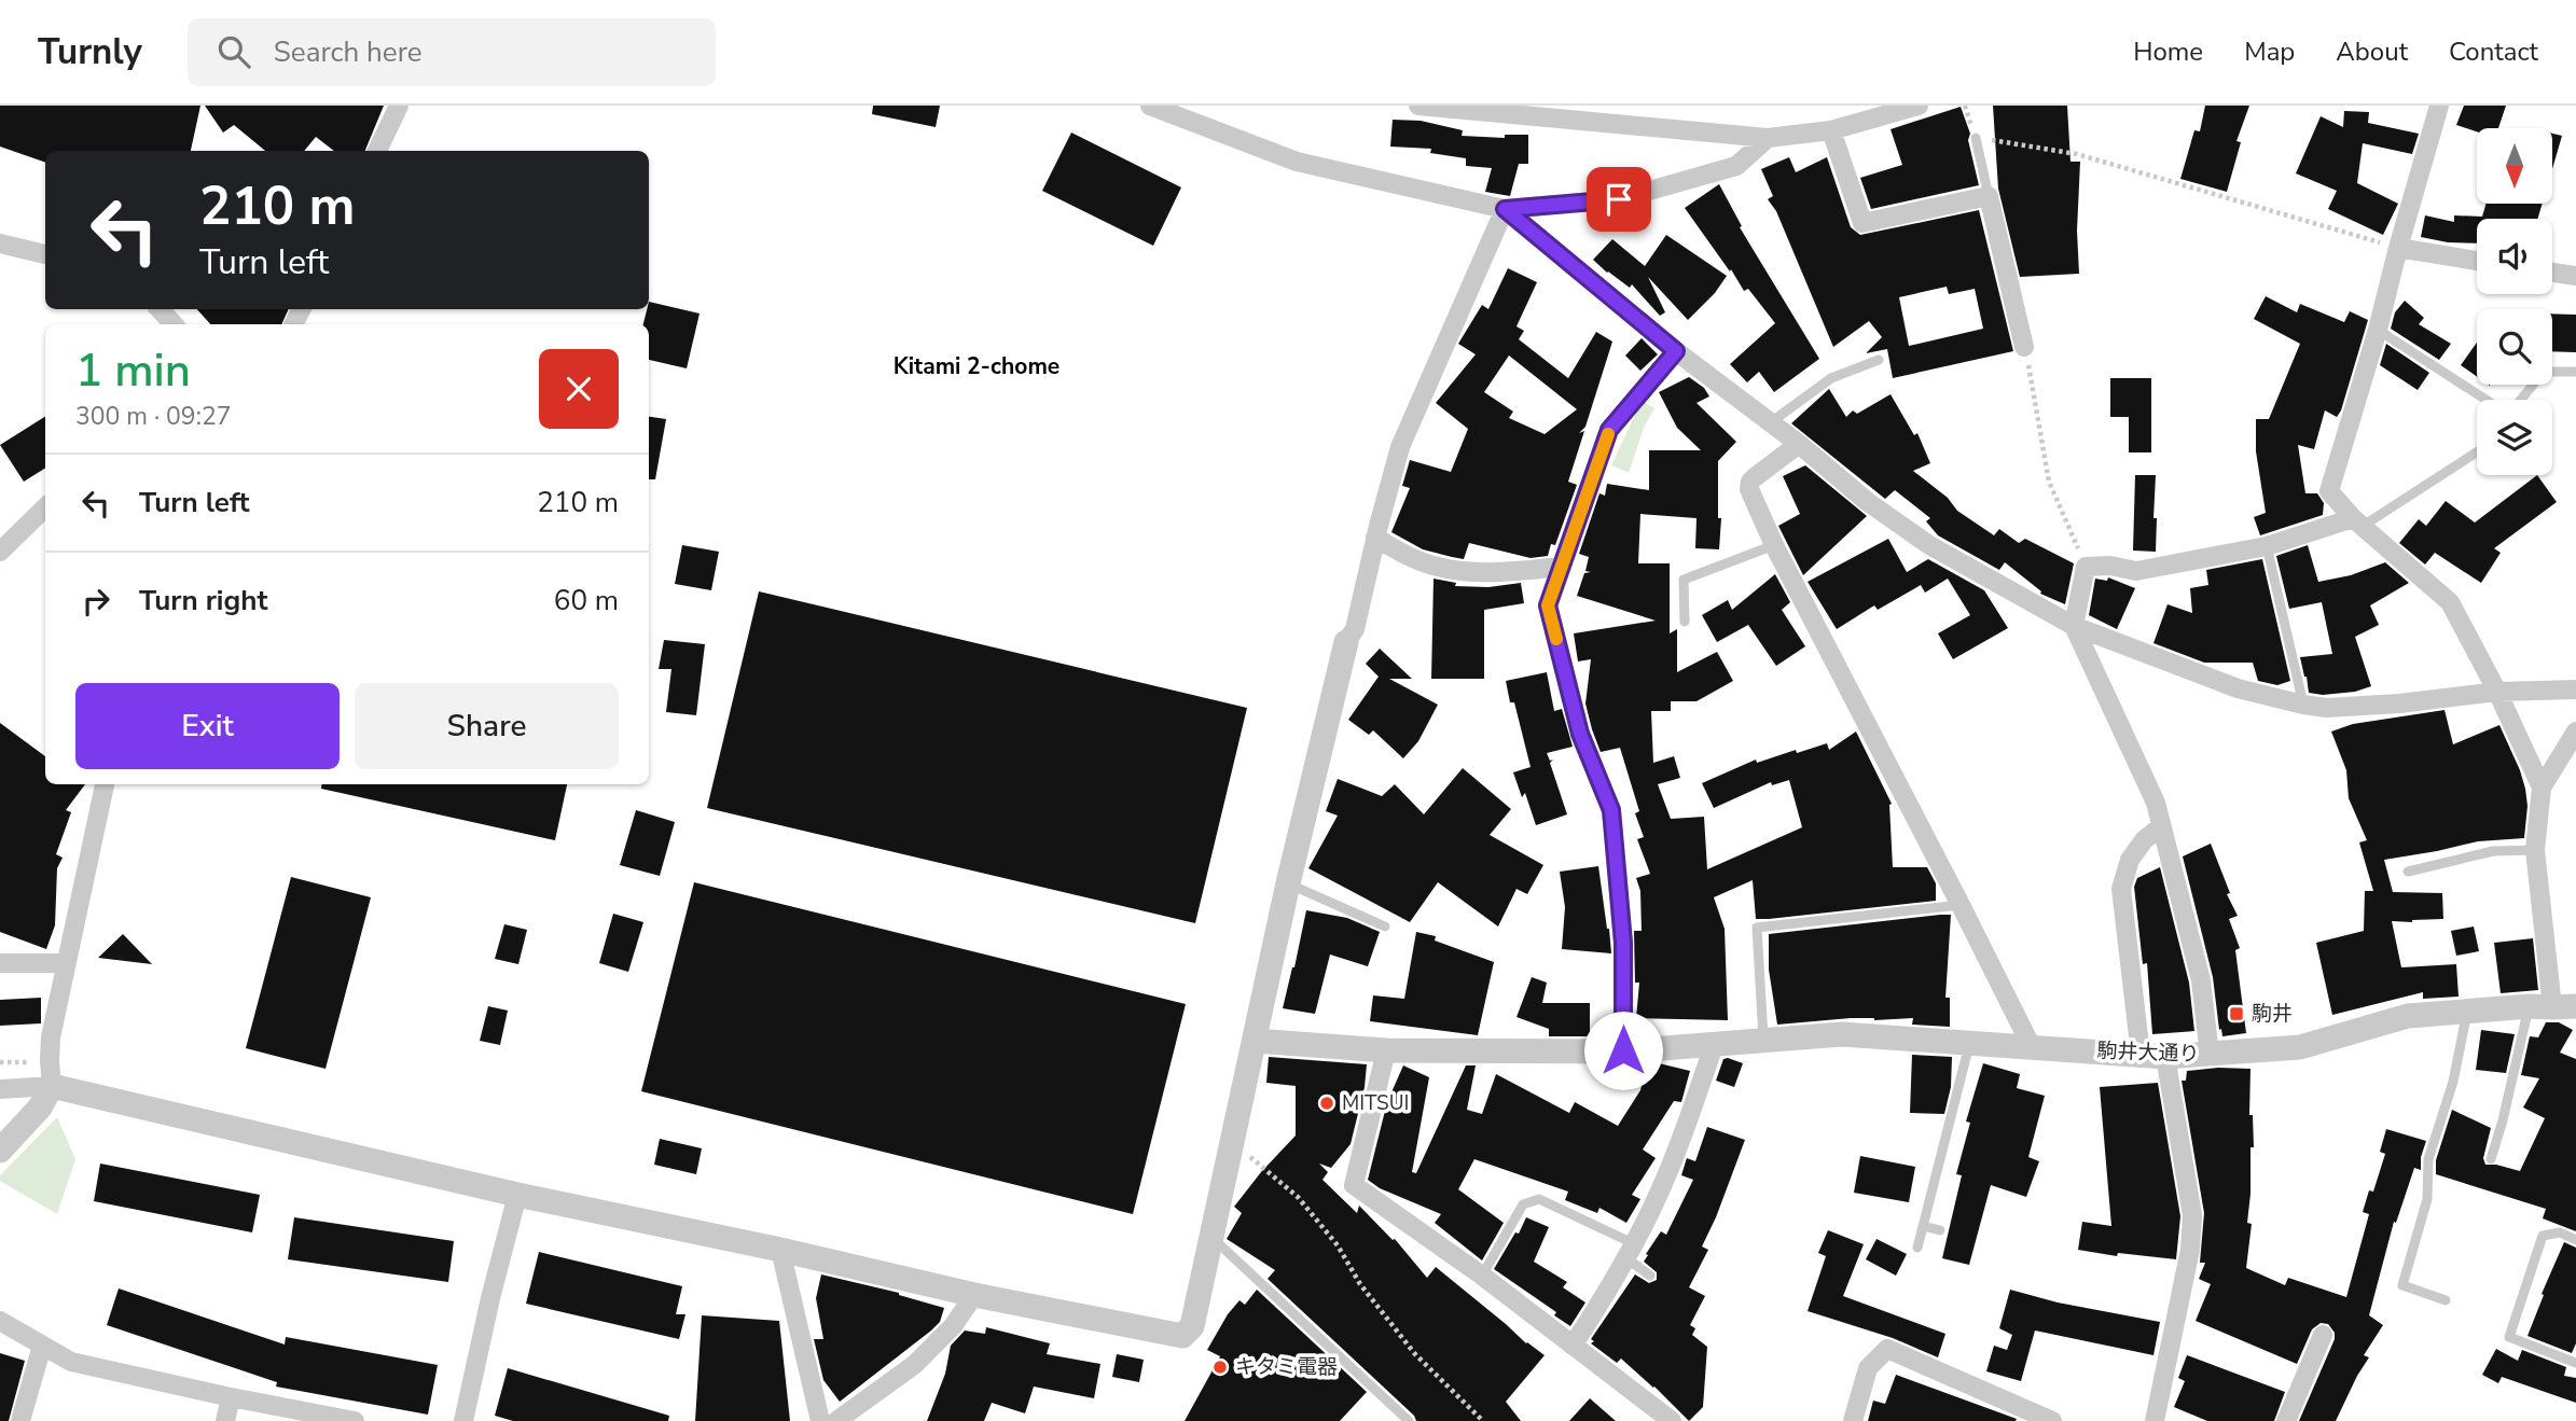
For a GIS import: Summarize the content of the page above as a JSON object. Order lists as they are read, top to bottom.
{
  "streets": {
    "street": ["駒井大通り"]
  },
  "districts": ["Kitami 2-chome"],
  "places": {
    "transit": ["駒井"],
    "other": ["MITSUI", "キタミ電器"]
  },
  "north": "bottom",
  "page": {
    "header": "Turnly",
    "search": "Search here",
    "nav": [
      "Home",
      "Map",
      "About",
      "Contact"
    ],
    "turn": ["210 m", "Turn left"],
    "heading": ["1 min", "300 m · 09:27"],
    "list": [
      {
        "name": "Turn left",
        "value": "210 m"
      },
      {
        "name": "Turn right",
        "value": "60 m"
      }
    ],
    "buttons": ["Exit", "Share"]
  }
}
